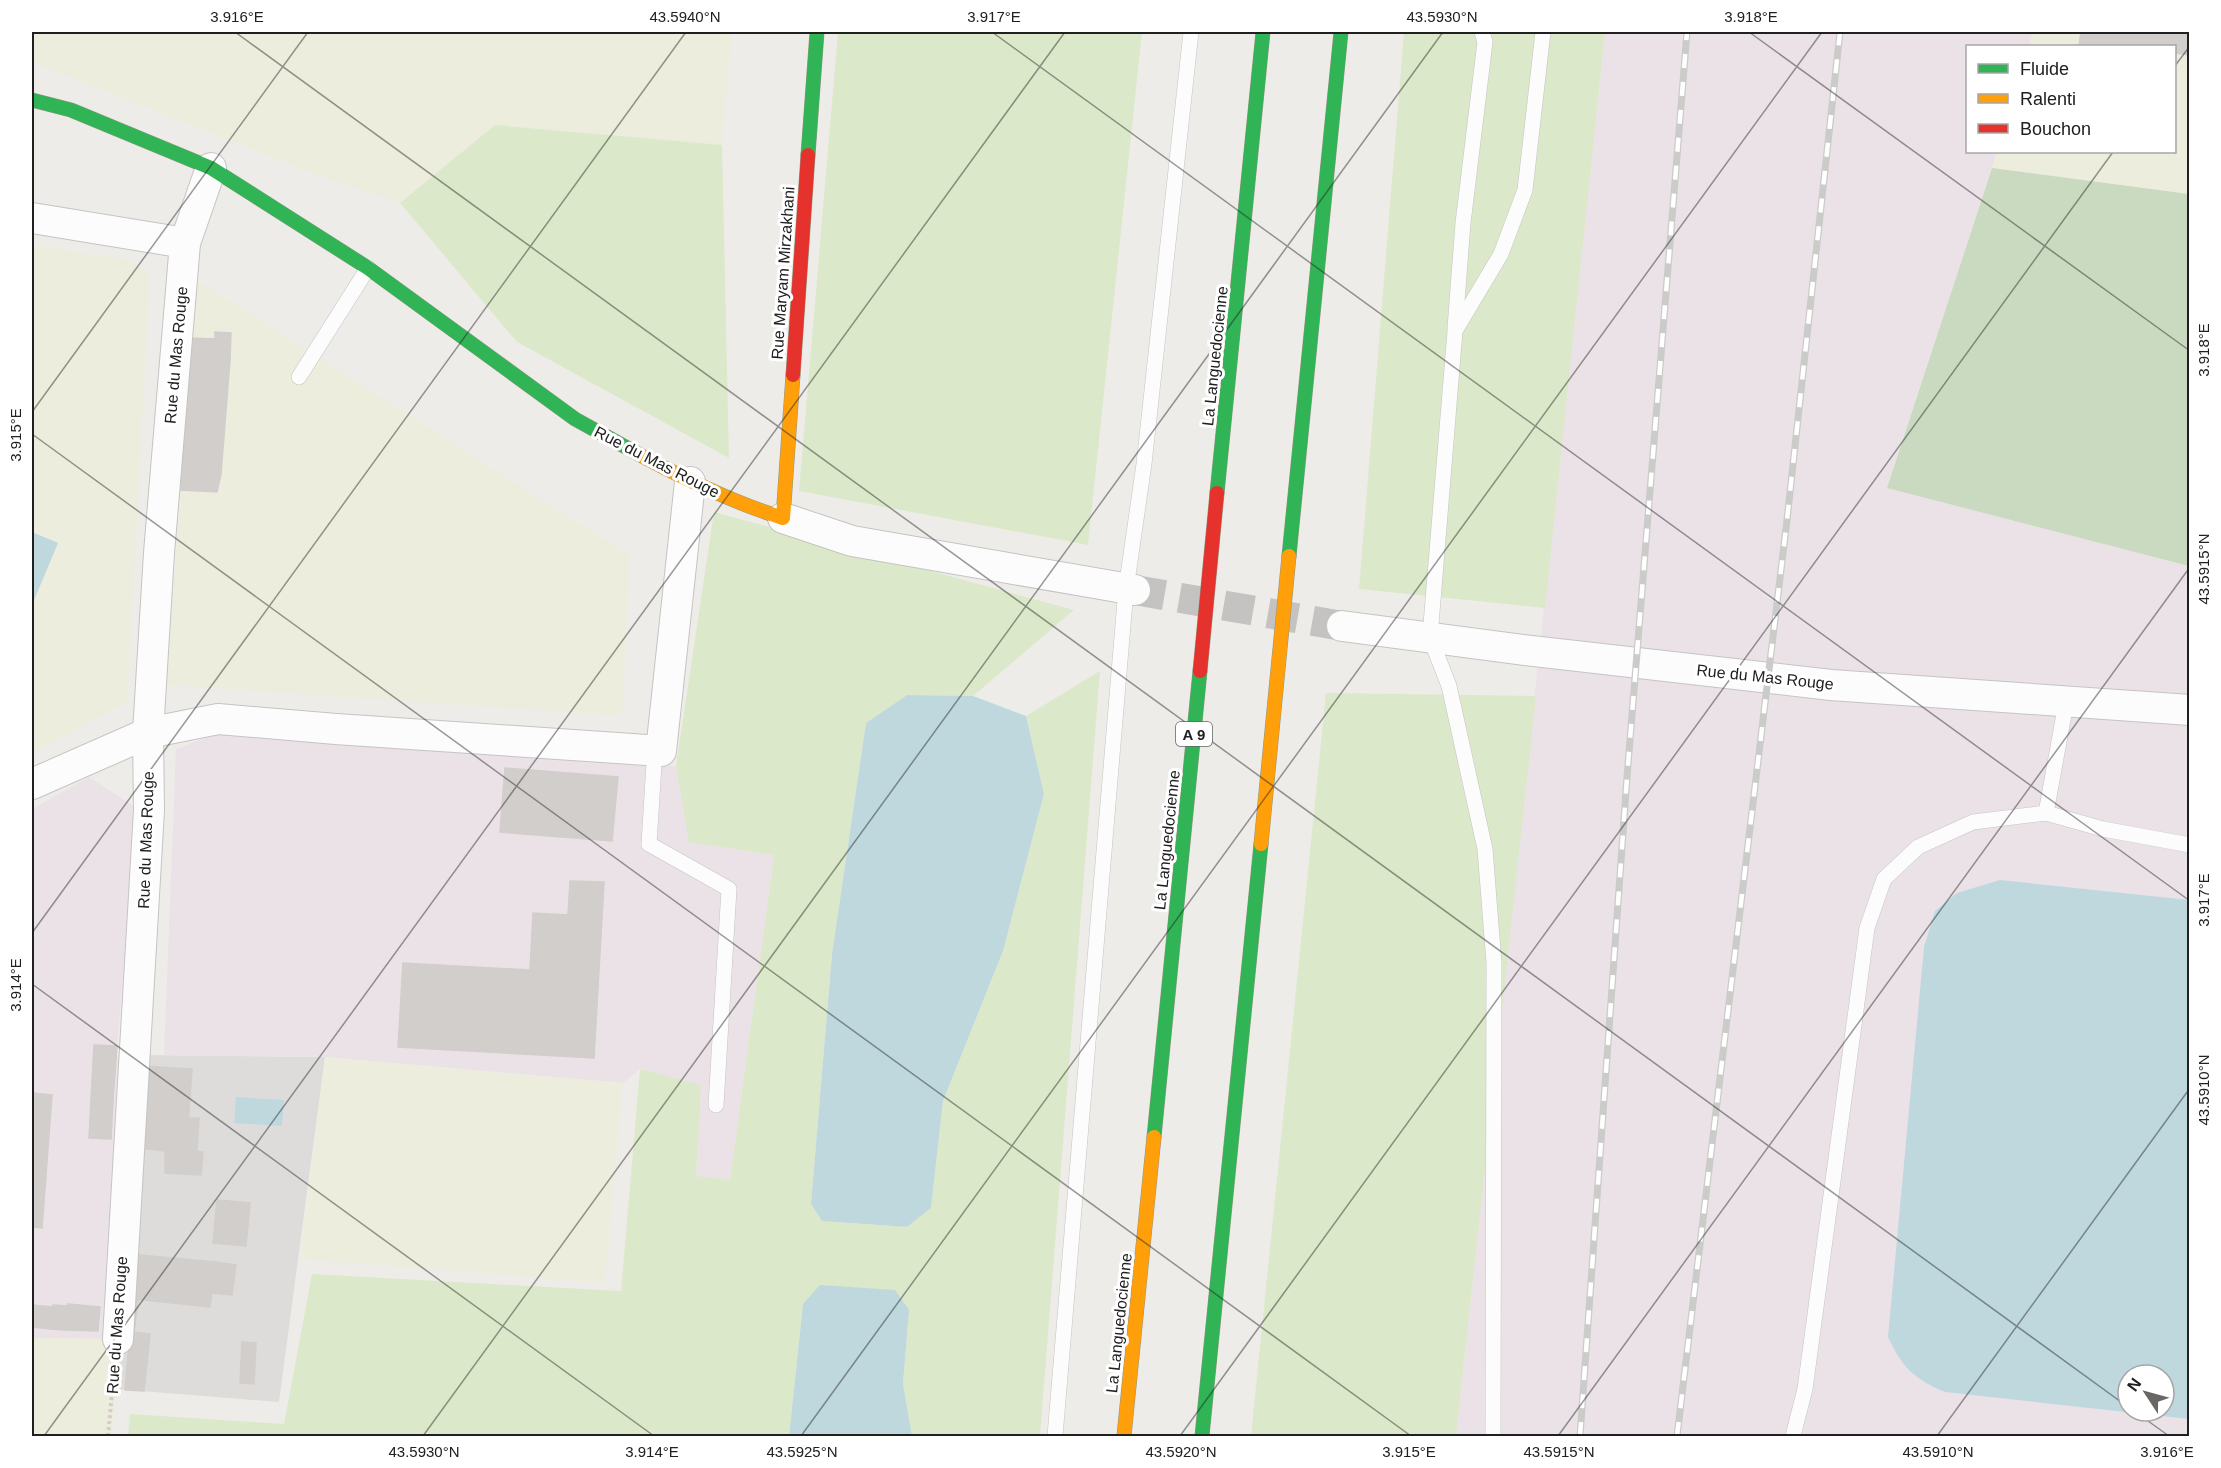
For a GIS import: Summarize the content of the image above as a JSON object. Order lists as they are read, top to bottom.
{
  "streets": {
    "main road": [
      "Rue Maryam Mirzakhani",
      "Rue du Mas Rouge",
      "La Languedocienne",
      "A 9"
    ]
  },
  "crossings": [
    ["Rue Maryam Mirzakhani", "Rue du Mas Rouge"]
  ],
  "legend": ["Fluide", "Ralenti", "Bouchon"],
  "north": "top left",
  "coordinates": [
    "3.916°E",
    "43.5940°N",
    "3.917°E",
    "43.5930°N",
    "3.918°E",
    "3.915°E",
    "43.5915°N",
    "3.914°E",
    "43.5910°N",
    "43.5925°N",
    "43.5920°N"
  ]
}
